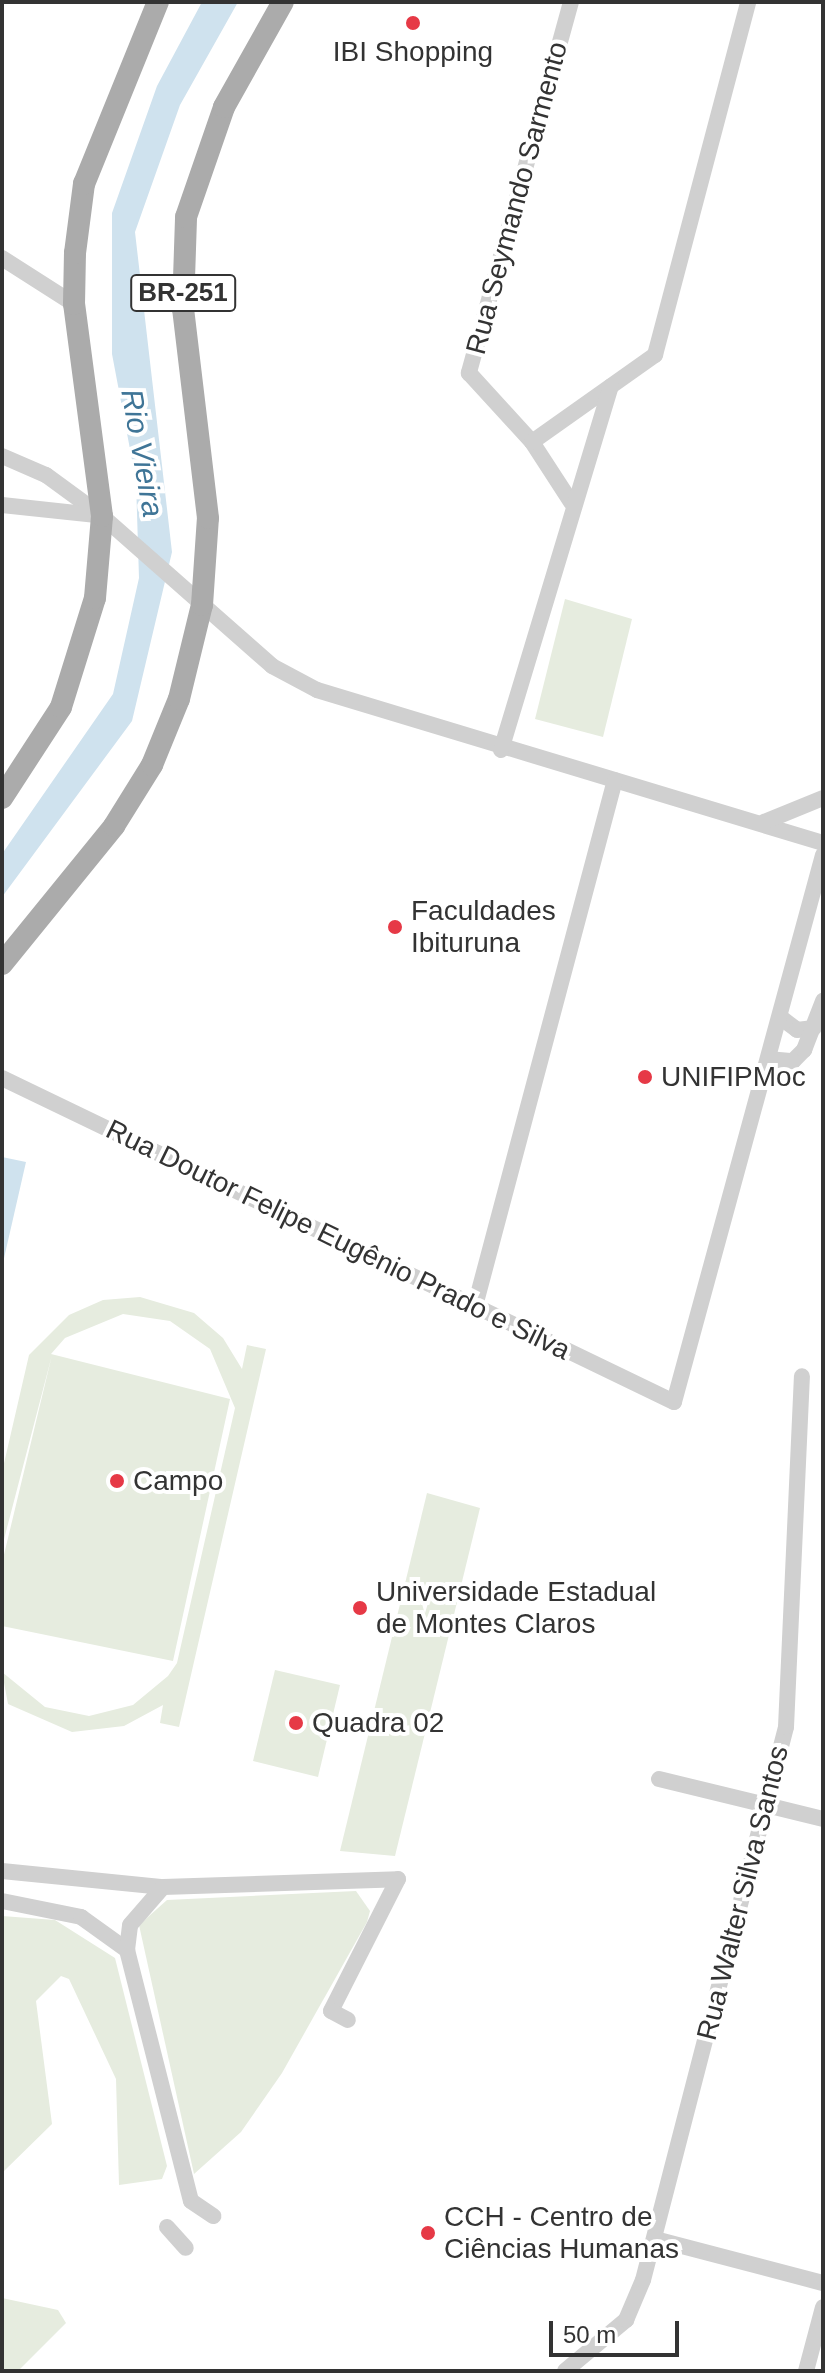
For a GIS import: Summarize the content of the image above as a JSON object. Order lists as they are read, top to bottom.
{
  "streets": {
    "main road": ["BR-251"],
    "street": ["Rua Seymando Sarmento", "Rua Doutor Felipe Eugênio Prado e Silva", "Rua Walter Silva Santos"]
  },
  "water": ["Rio Vieira"],
  "places": [
    "IBI Shopping",
    "Faculdades Ibituruna",
    "UNIFIPMoc",
    "Campo",
    "Universidade Estadual de Montes Claros",
    "Quadra 02",
    "CCH - Centro de Ciências Humanas"
  ],
  "scale_bar": "50 m"
}
